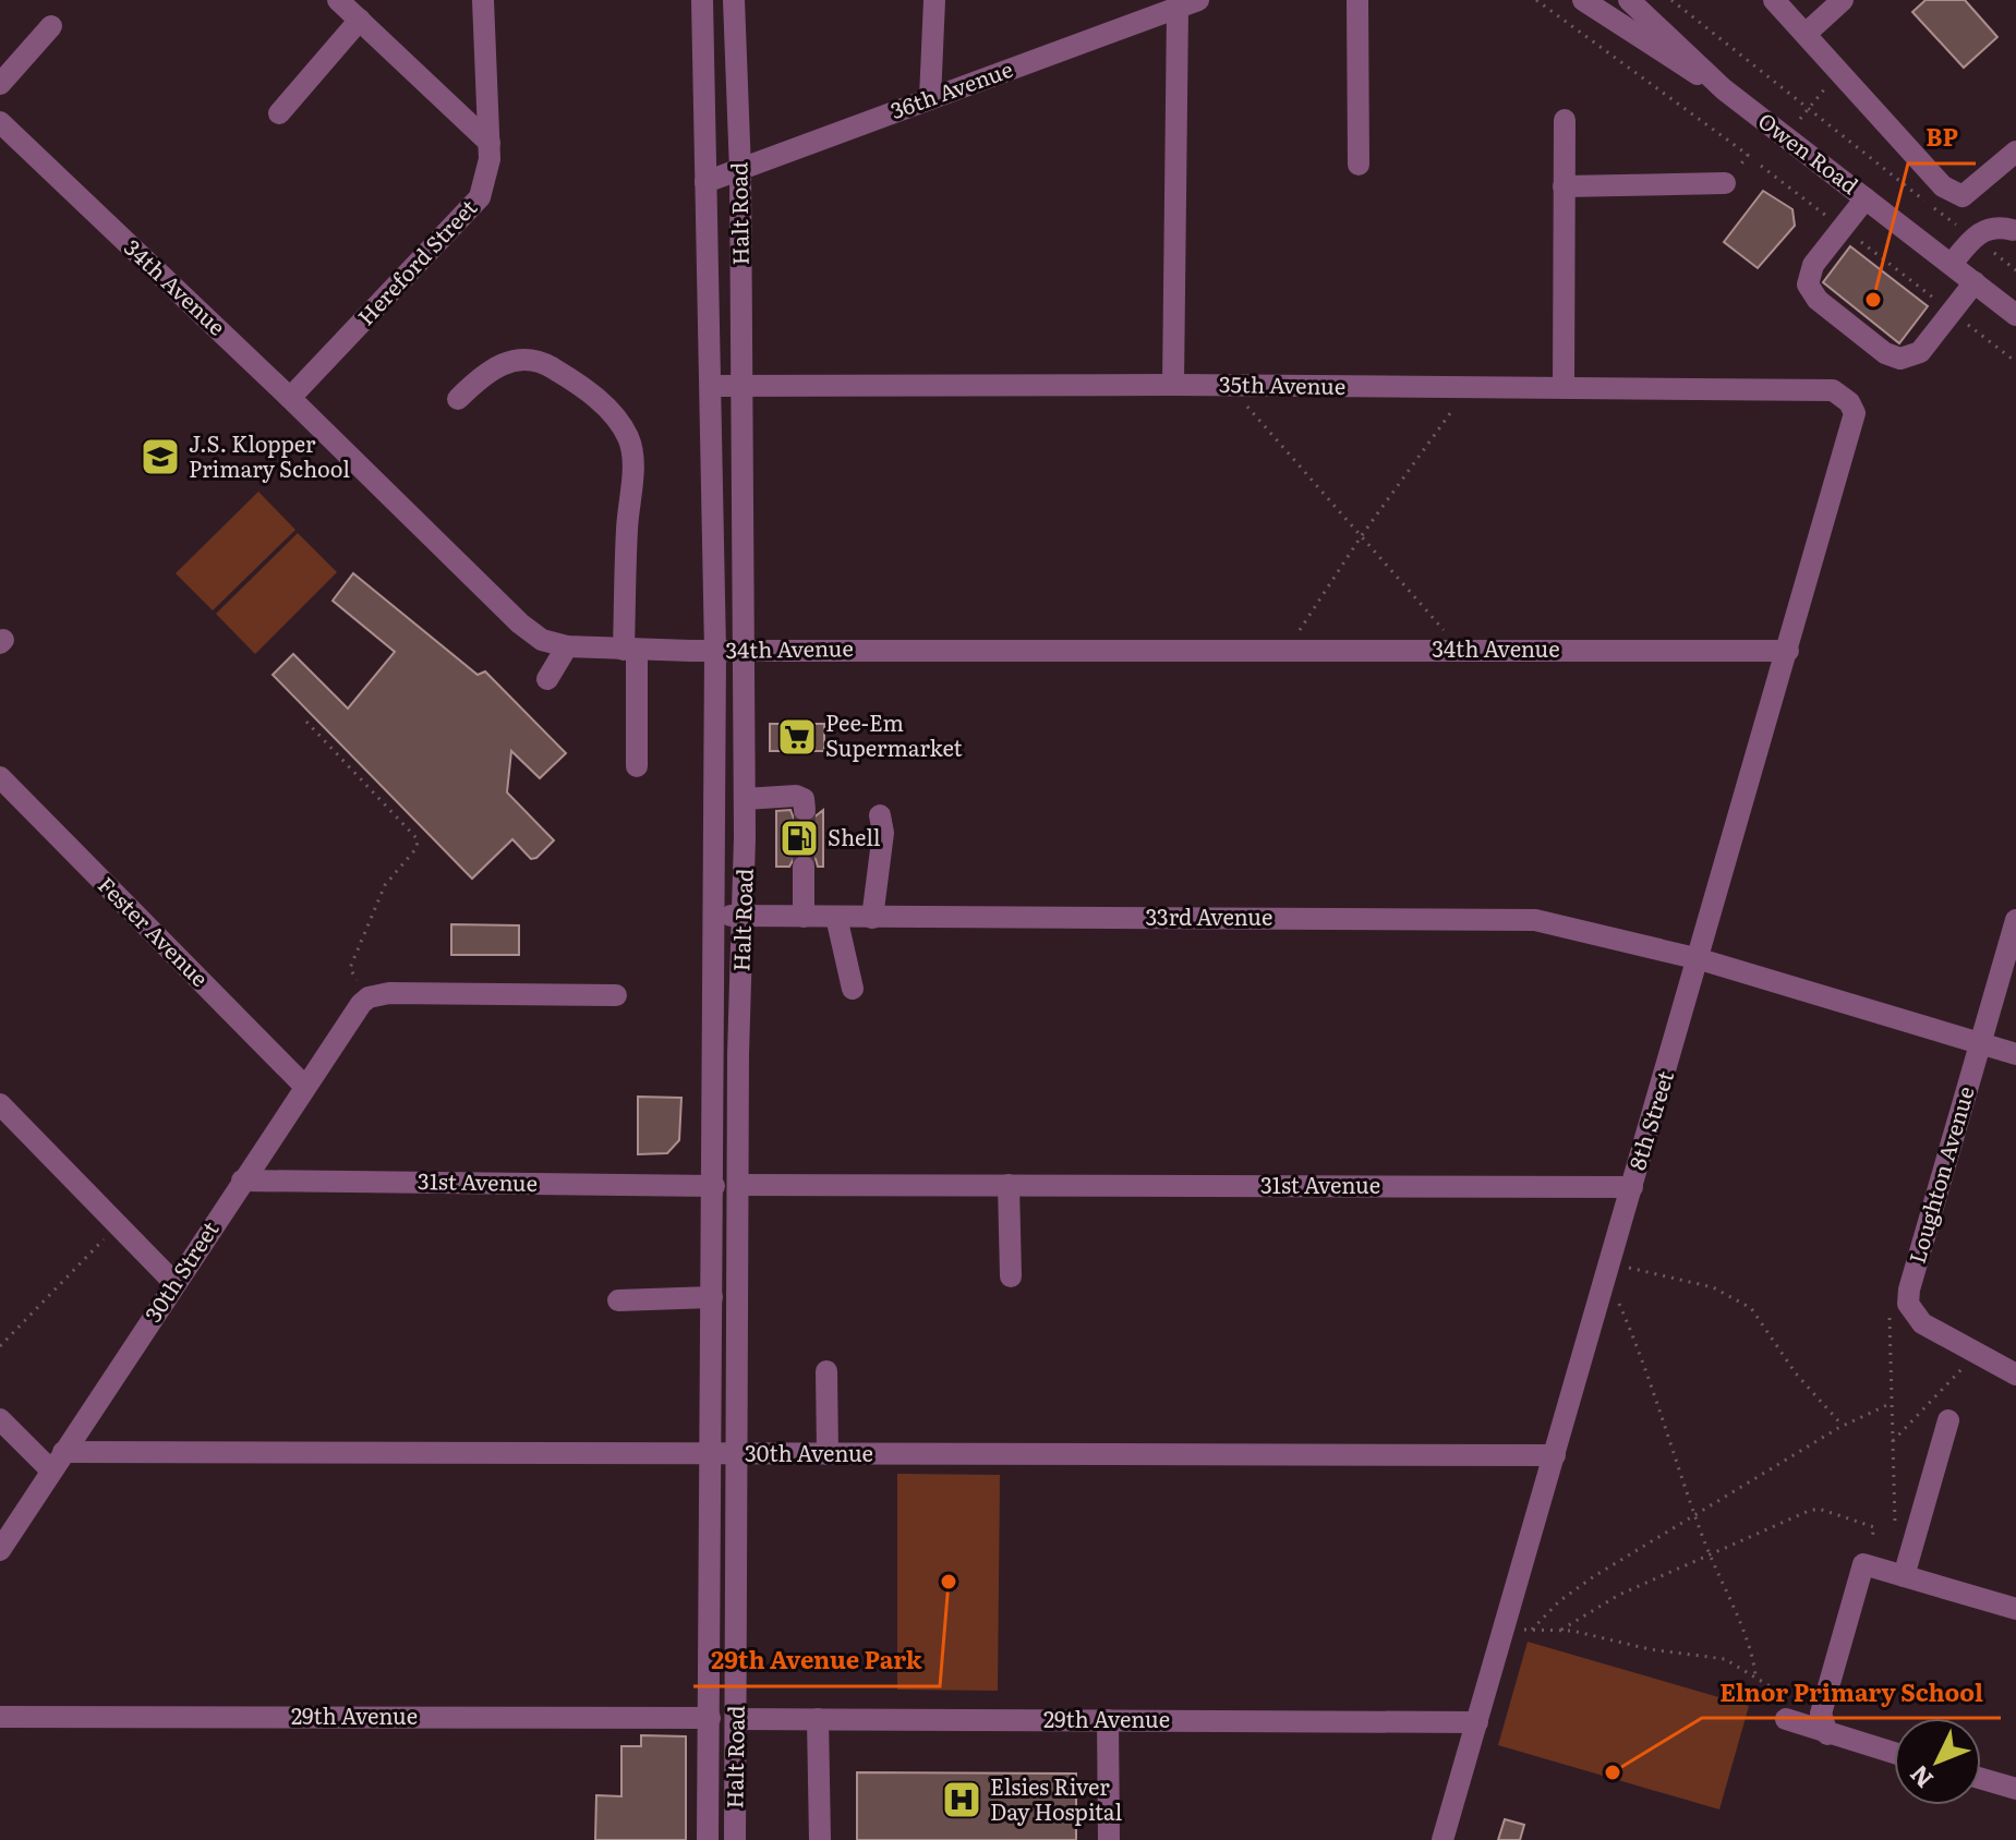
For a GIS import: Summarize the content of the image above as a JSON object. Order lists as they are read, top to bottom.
{
  "streets": {
    "street": [
      "36th Avenue",
      "Owen Road",
      "Halt Road",
      "Hereford Street",
      "34th Avenue",
      "35th Avenue",
      "33rd Avenue",
      "Fester Avenue",
      "8th Street",
      "Loughton Avenue",
      "31st Avenue",
      "30th Street",
      "30th Avenue",
      "29th Avenue"
    ]
  },
  "crossings": [
    ["36th Avenue", "Halt Road"],
    ["Halt Road", "34th Avenue"],
    ["Halt Road", "35th Avenue"],
    ["Halt Road", "33rd Avenue"],
    ["Halt Road", "31st Avenue"],
    ["Halt Road", "30th Avenue"],
    ["Halt Road", "29th Avenue"],
    ["Hereford Street", "34th Avenue"],
    ["34th Avenue", "8th Street"],
    ["35th Avenue", "8th Street"],
    ["33rd Avenue", "8th Street"],
    ["33rd Avenue", "Loughton Avenue"],
    ["Fester Avenue", "30th Street"],
    ["8th Street", "31st Avenue"],
    ["8th Street", "30th Avenue"],
    ["8th Street", "29th Avenue"],
    ["31st Avenue", "30th Street"],
    ["30th Street", "30th Avenue"]
  ],
  "places": {
    "other": ["BP", "29th Avenue Park", "Elnor Primary School"],
    "school or university": ["J.S. Klopper Primary School"],
    "supermarket": ["Pee-Em Supermarket"],
    "fuel station": ["Shell"],
    "hospital": ["Elsies River Day Hospital"]
  },
  "north": "bottom left"
}
